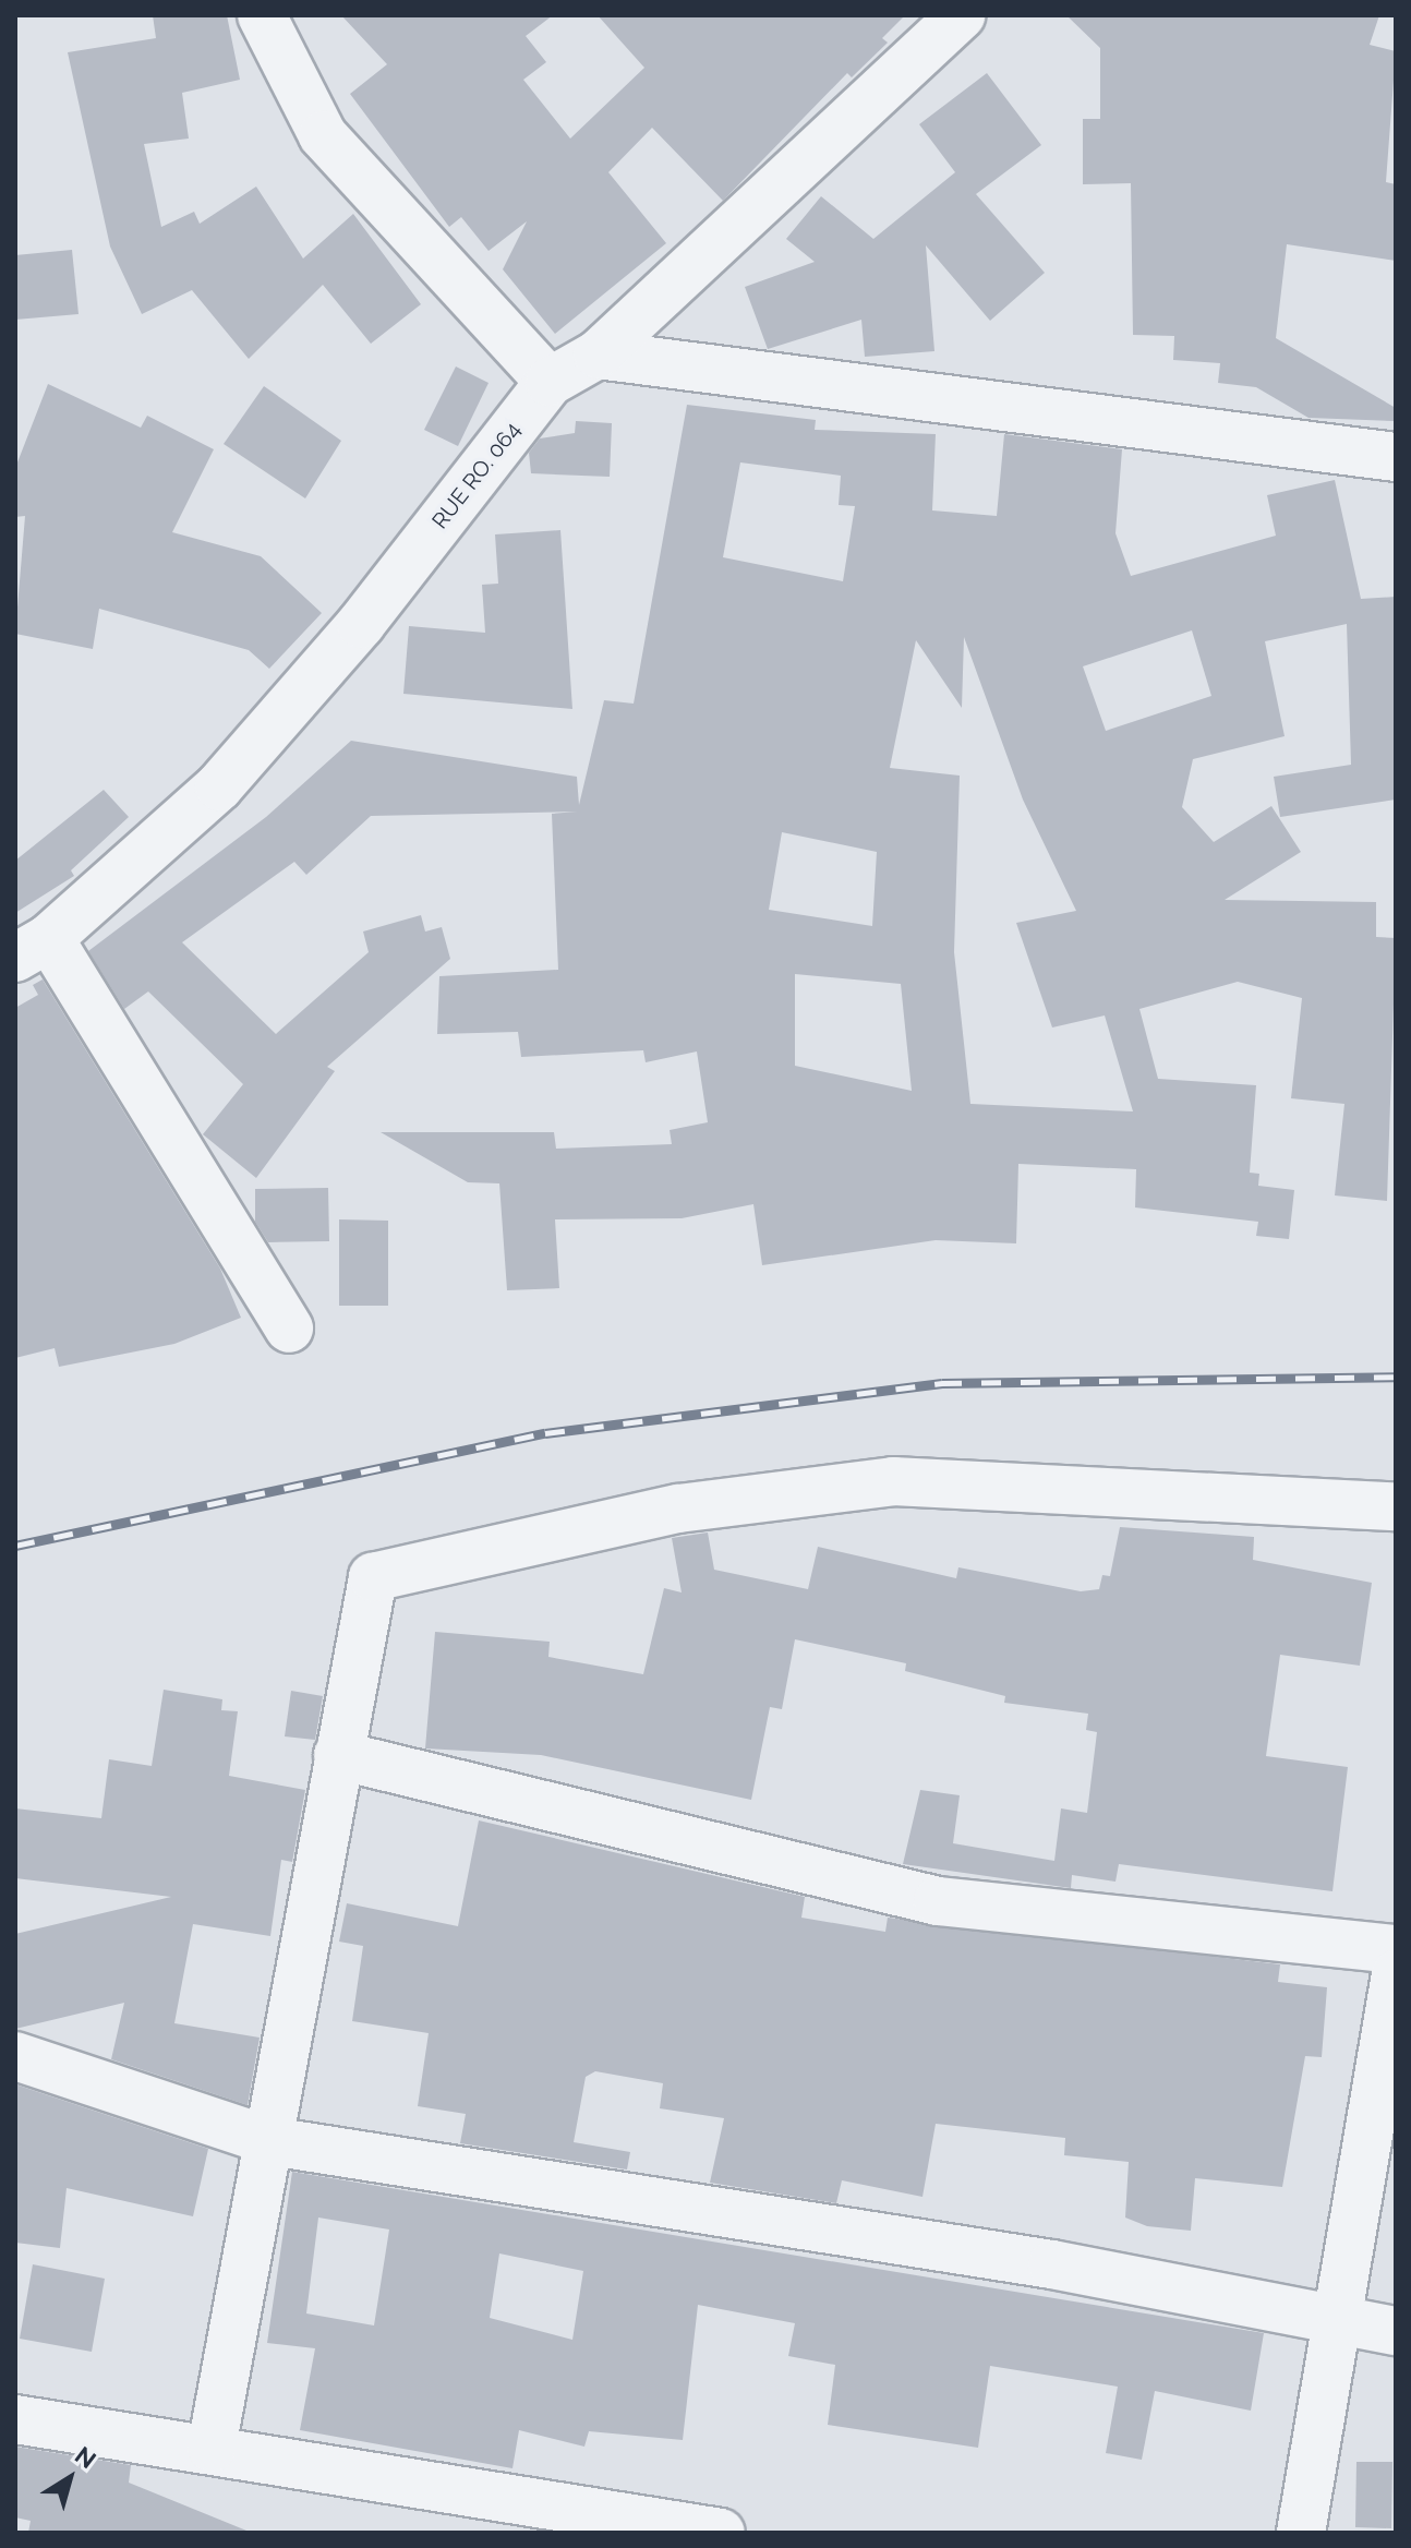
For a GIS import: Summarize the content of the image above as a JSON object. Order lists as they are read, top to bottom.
{
  "streets": {
    "street": ["RUE RO. 064"]
  },
  "north": "top right"
}
